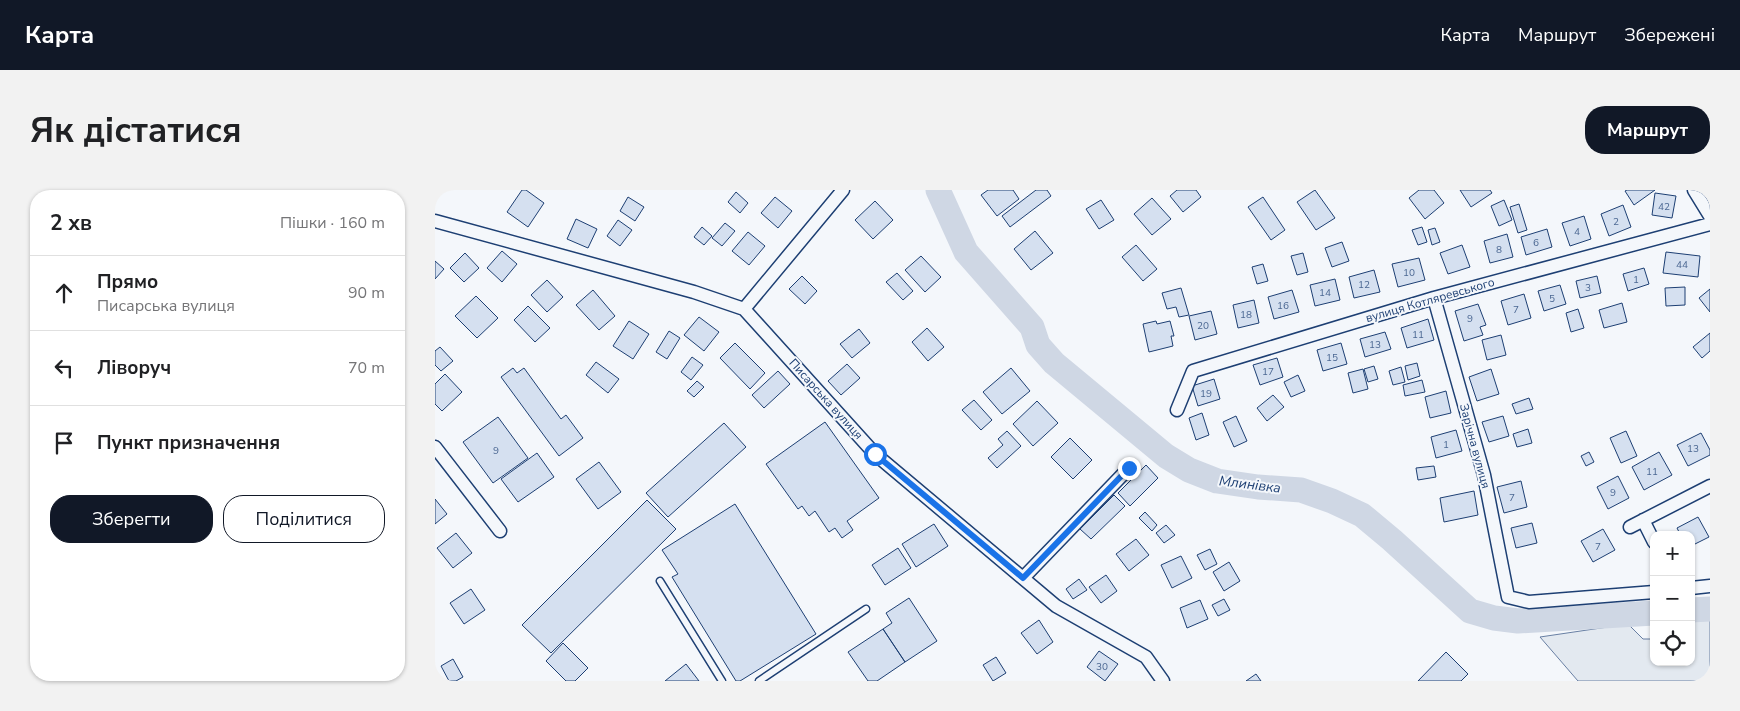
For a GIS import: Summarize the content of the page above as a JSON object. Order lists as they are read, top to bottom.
{
  "streets": {
    "street": ["вулиця Котляревського", "Писарська вулиця", "Зарічна вулиця"]
  },
  "crossings": [
    ["вулиця Котляревського", "Зарічна вулиця"]
  ],
  "water": ["Млинівка"],
  "house_numbers": [
    "42",
    "2",
    "4",
    "6",
    "8",
    "44",
    "10",
    "1",
    "12",
    "3",
    "14",
    "5",
    "16",
    "7",
    "18",
    "9",
    "20",
    "11",
    "13",
    "15",
    "17",
    "19",
    "1",
    "13",
    "9",
    "11",
    "9",
    "7",
    "7",
    "30"
  ],
  "page": {
    "header": "Карта",
    "nav": ["Карта", "Маршрут", "Збережені"],
    "buttons": [
      "Маршрут",
      ["Зберегти", "Поділитися"]
    ],
    "title": "Як дістатися",
    "heading": ["2 хв", "Пішки · 160 m"],
    "list": [
      ["Прямо", "Писарська вулиця", "90 m"],
      ["Ліворуч", "70 m"],
      "Пункт призначення"
    ],
    "map_buttons": ["+", "−"]
  }
}
